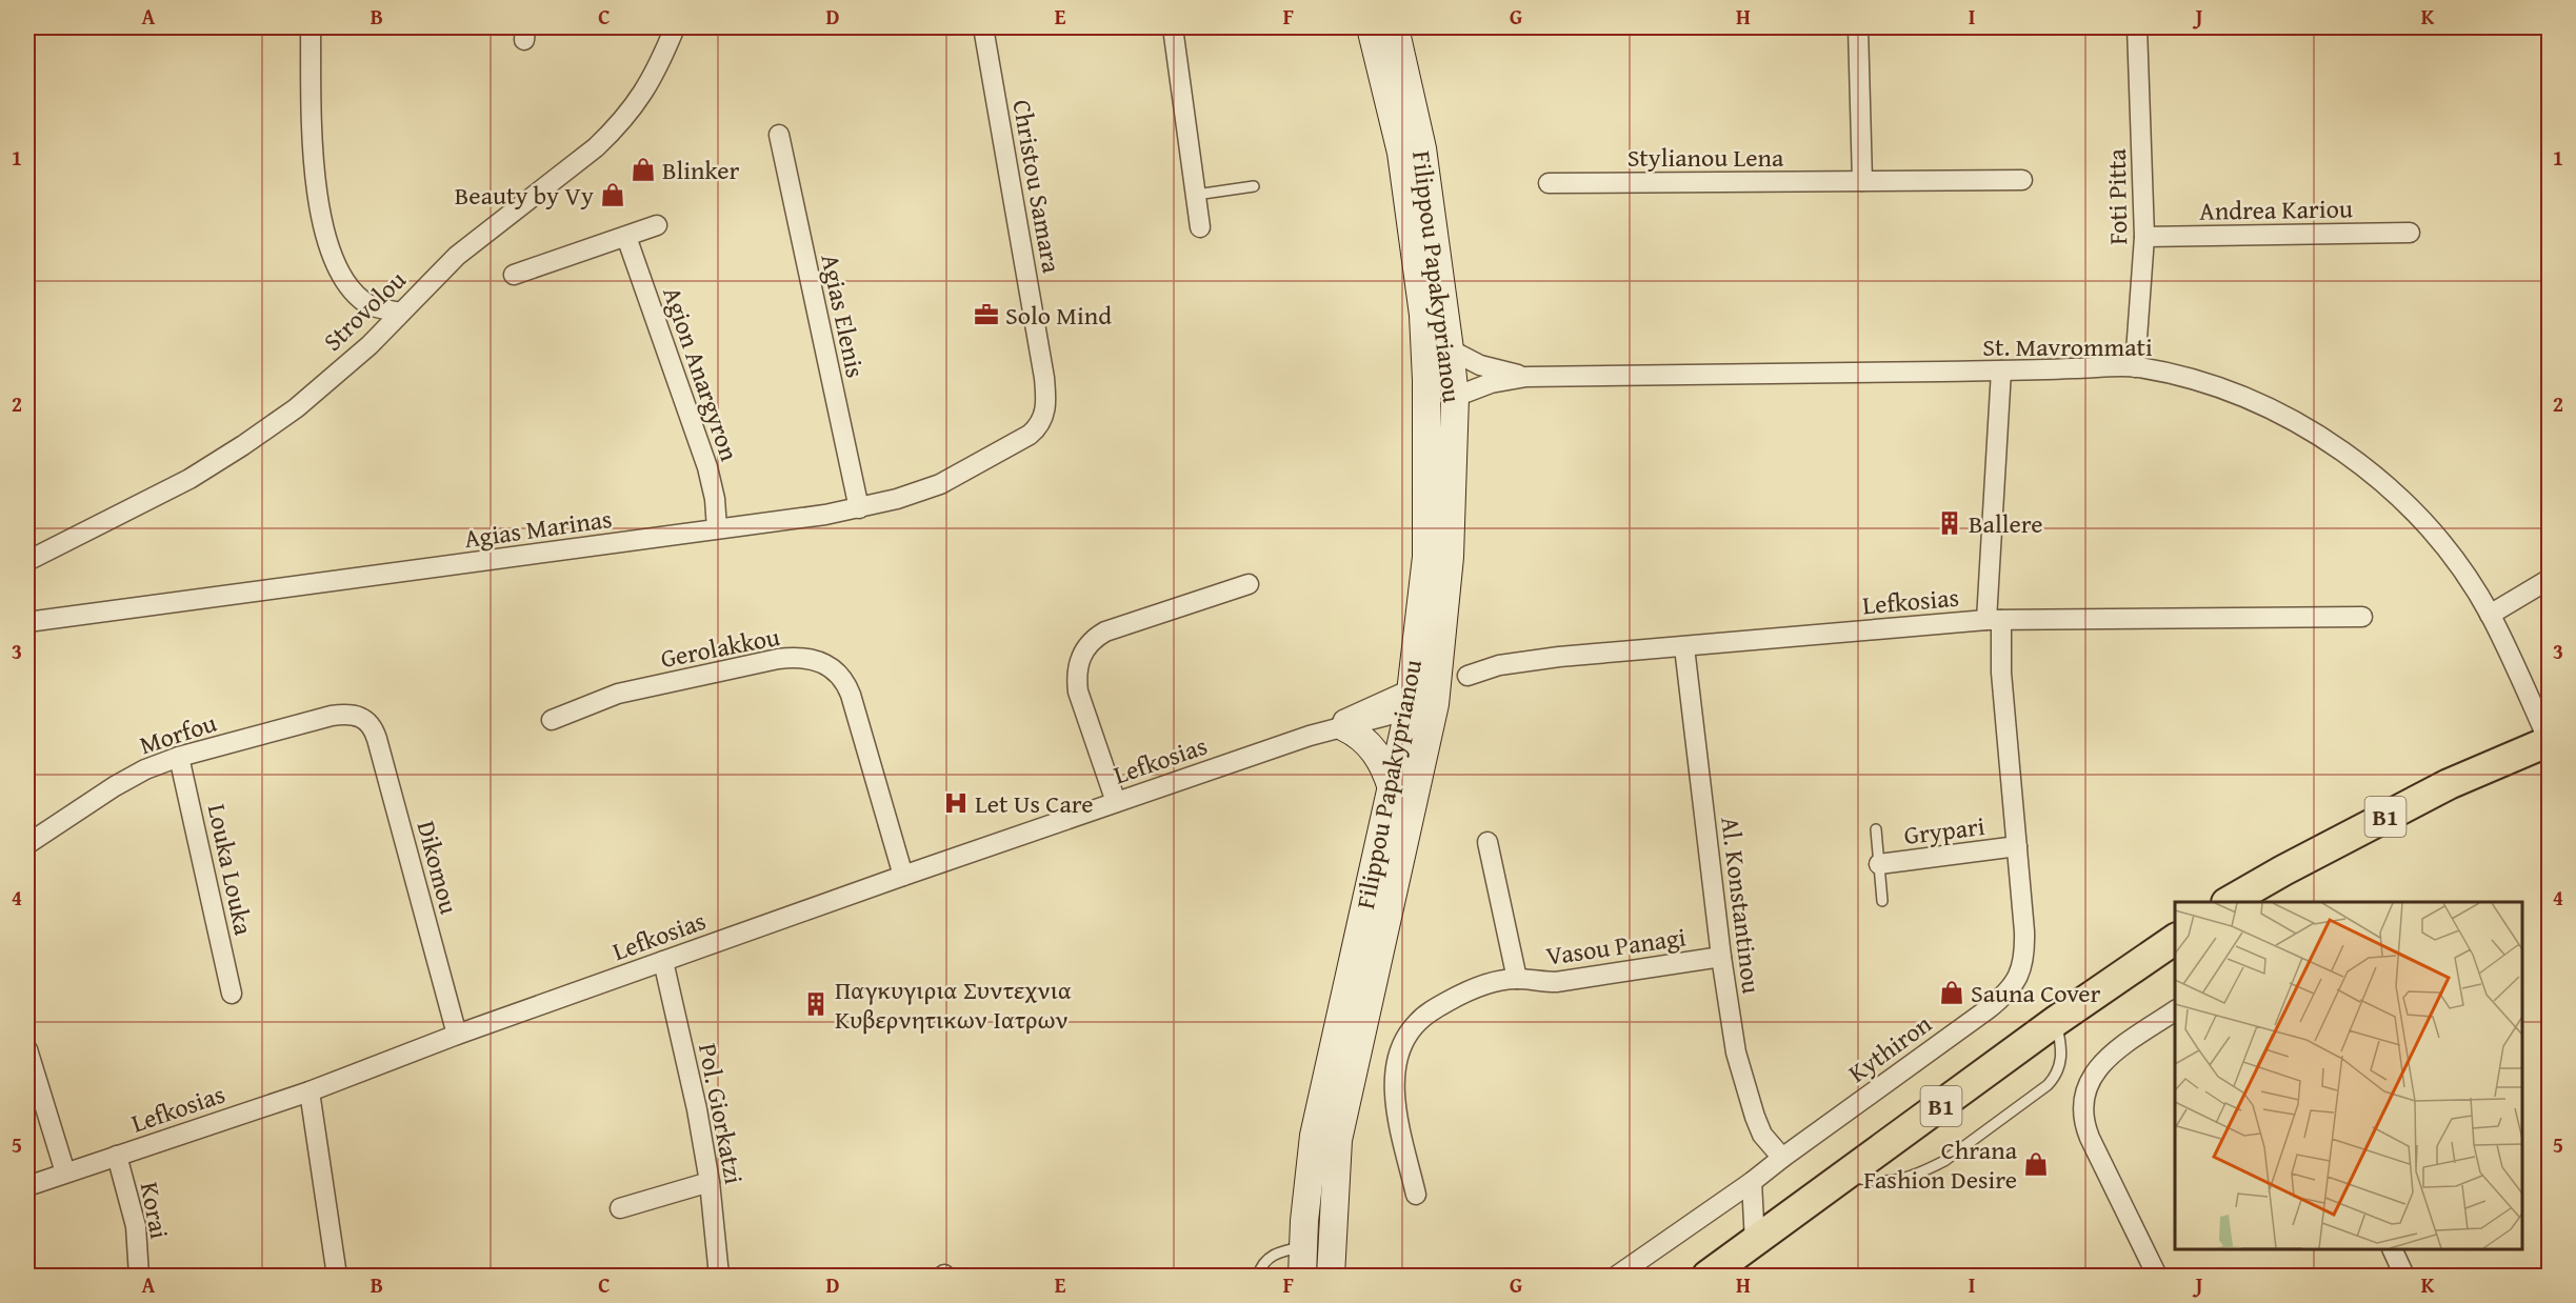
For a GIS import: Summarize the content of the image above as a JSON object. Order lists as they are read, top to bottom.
{
  "streets": {
    "main road": ["Filippou Papakyprianou", "B1"],
    "street": [
      "Stylianou Lena",
      "Christou Samara",
      "Foti Pitta",
      "Andrea Kariou",
      "Strovolou",
      "Agias Elenis",
      "St. Mavrommati",
      "Agion Anargyron",
      "Agias Marinas",
      "Lefkosias",
      "Gerolakkou",
      "Morfou",
      "Grypari",
      "Dikomou",
      "Louka Louka",
      "Al. Konstantinou",
      "Vasou Panagi",
      "Kythiron",
      "Pol. Giorkatzi",
      "Korai"
    ]
  },
  "crossings": [
    ["Christou Samara", "Agias Marinas"],
    ["Foti Pitta", "Andrea Kariou"],
    ["Foti Pitta", "St. Mavrommati"],
    ["Filippou Papakyprianou", "St. Mavrommati"],
    ["Filippou Papakyprianou", "Lefkosias"],
    ["Agias Elenis", "Agias Marinas"],
    ["St. Mavrommati", "B1"],
    ["St. Mavrommati", "Kythiron"],
    ["Agion Anargyron", "Agias Marinas"],
    ["Lefkosias", "Gerolakkou"],
    ["Lefkosias", "Dikomou"],
    ["Lefkosias", "Al. Konstantinou"],
    ["Lefkosias", "Kythiron"],
    ["Lefkosias", "Pol. Giorkatzi"],
    ["Lefkosias", "Korai"],
    ["Morfou", "Dikomou"],
    ["Morfou", "Louka Louka"],
    ["Grypari", "Kythiron"],
    ["Al. Konstantinou", "Vasou Panagi"],
    ["Al. Konstantinou", "Kythiron"]
  ],
  "places": {
    "shop": [
      "Blinker",
      "Beauty by Vy",
      "Sauna Cover",
      "Chrana Fashion Desire"
    ],
    "office": ["Solo Mind"],
    "building": ["Ballere", "Παγκυγιρια Συντεχνια Κυβερνητικων Ιατρων"],
    "hospital": ["Let Us Care"]
  },
  "grid": {
    "columns": [
      "A",
      "B",
      "C",
      "D",
      "E",
      "F",
      "G",
      "H",
      "I",
      "J",
      "K"
    ],
    "rows": [
      "1",
      "2",
      "3",
      "4",
      "5"
    ]
  }
}
